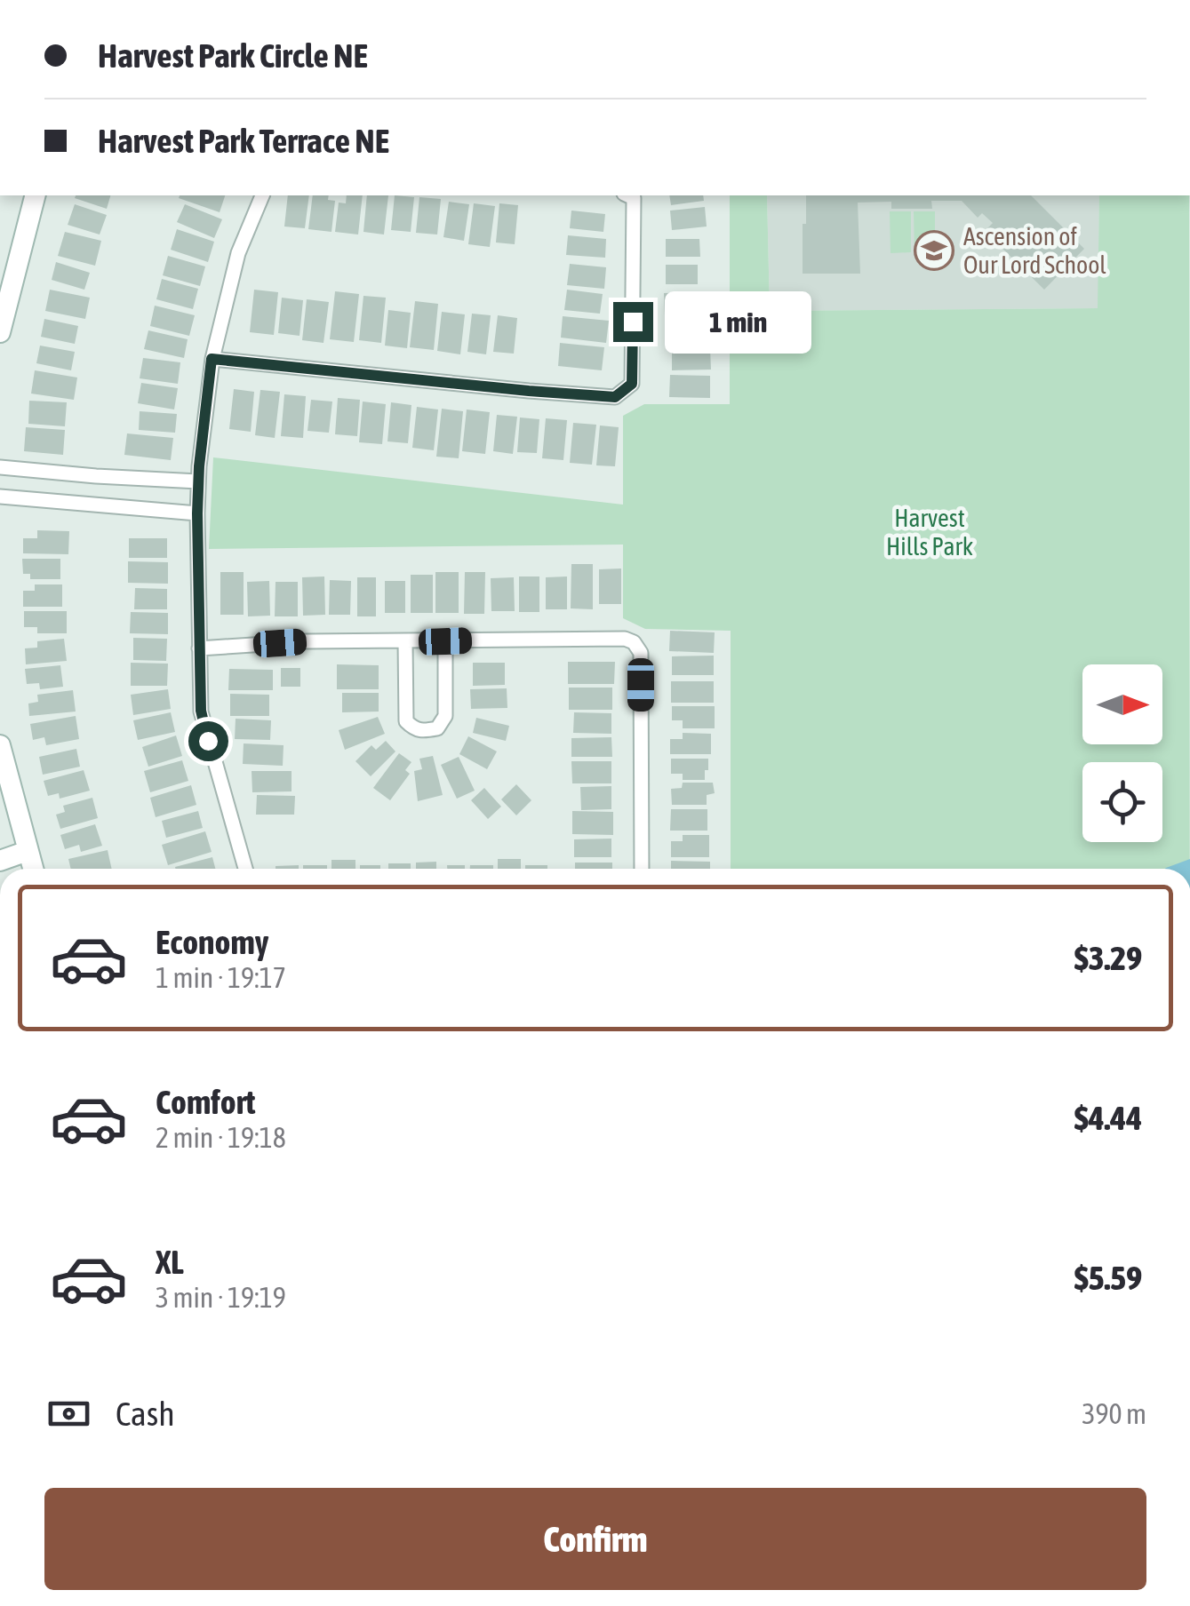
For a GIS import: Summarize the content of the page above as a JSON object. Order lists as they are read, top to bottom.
{
  "parks": ["Harvest Hills Park"],
  "places": {
    "school or university": ["Ascension of Our Lord School"]
  },
  "north": "right",
  "page": {
    "banner": ["Harvest Park Circle NE", "Harvest Park Terrace NE"],
    "bubble": "1 min",
    "list": [
      {
        "name": "Economy",
        "note": "1 min · 19:17",
        "value": "$3.29"
      },
      {
        "name": "Comfort",
        "note": "2 min · 19:18",
        "value": "$4.44"
      },
      {
        "name": "XL",
        "note": "3 min · 19:19",
        "value": "$5.59"
      }
    ],
    "pay": ["Cash", "390 m"],
    "buttons": "Confirm"
  }
}
